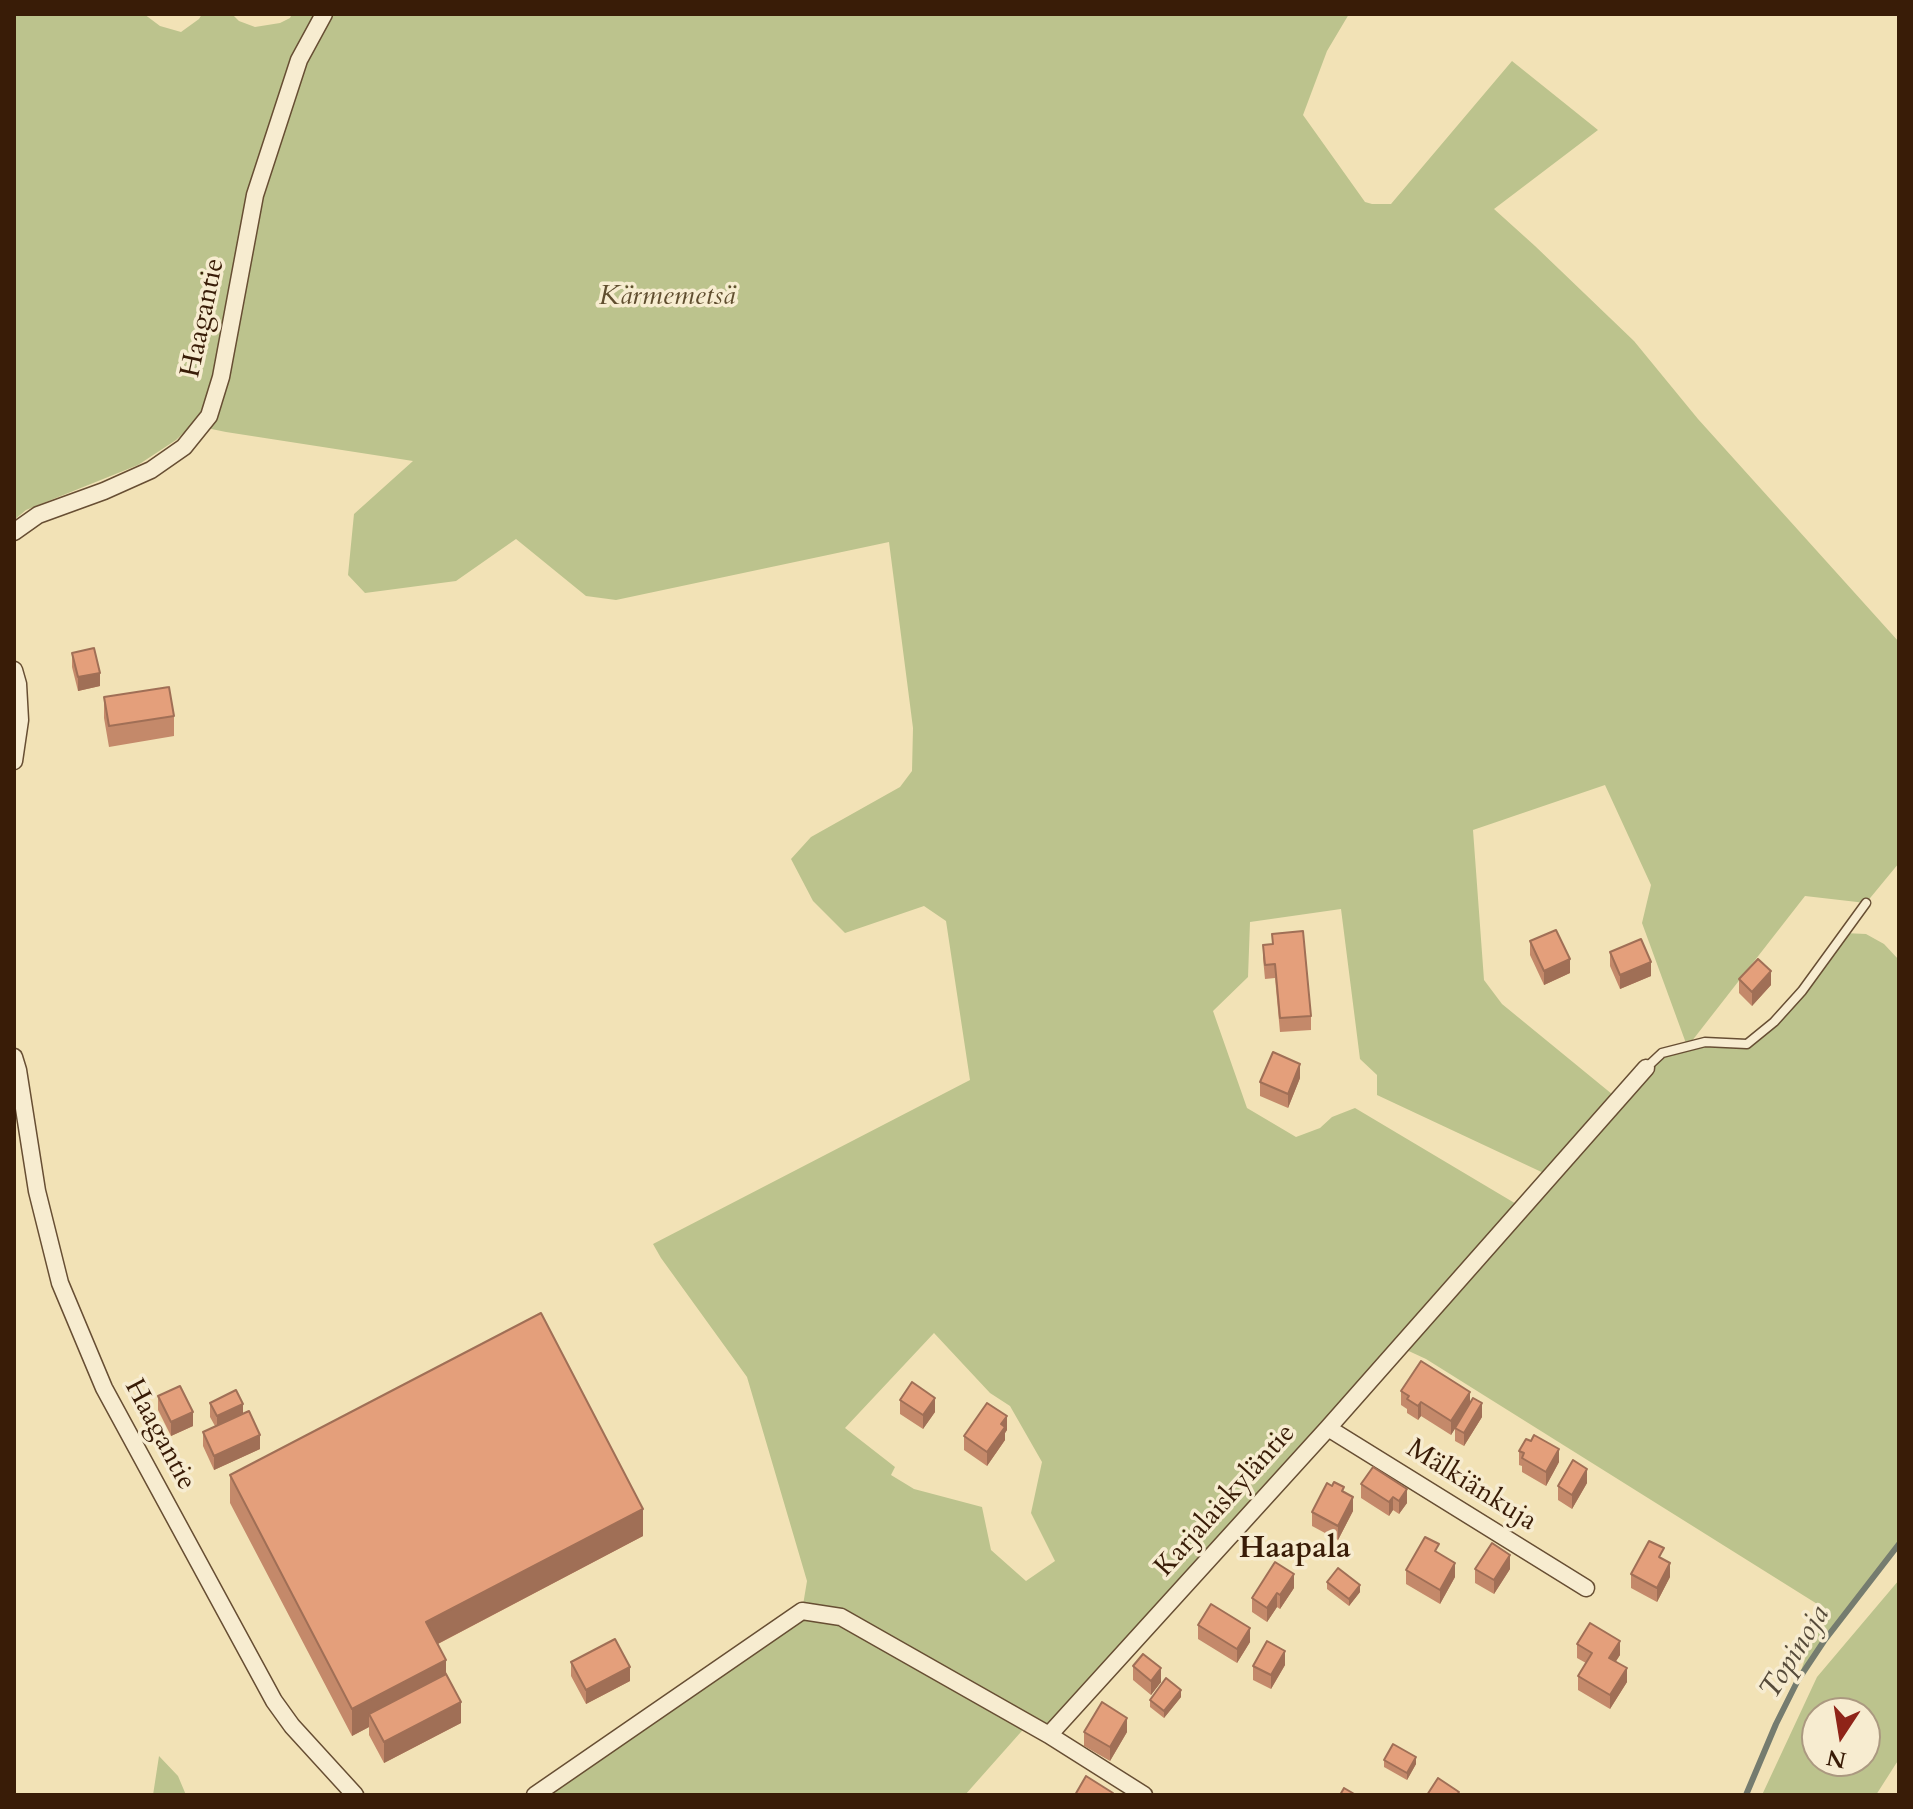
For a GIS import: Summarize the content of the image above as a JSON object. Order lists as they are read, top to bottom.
{
  "streets": {
    "street": ["Haagantie", "Mälkiänkuja", "Karjalaiskyläntie"]
  },
  "crossings": [
    ["Mälkiänkuja", "Karjalaiskyläntie"]
  ],
  "districts": ["Haapala"],
  "water": ["Topinoja"],
  "parks": ["Kärmemetsä"],
  "north": "bottom"
}
